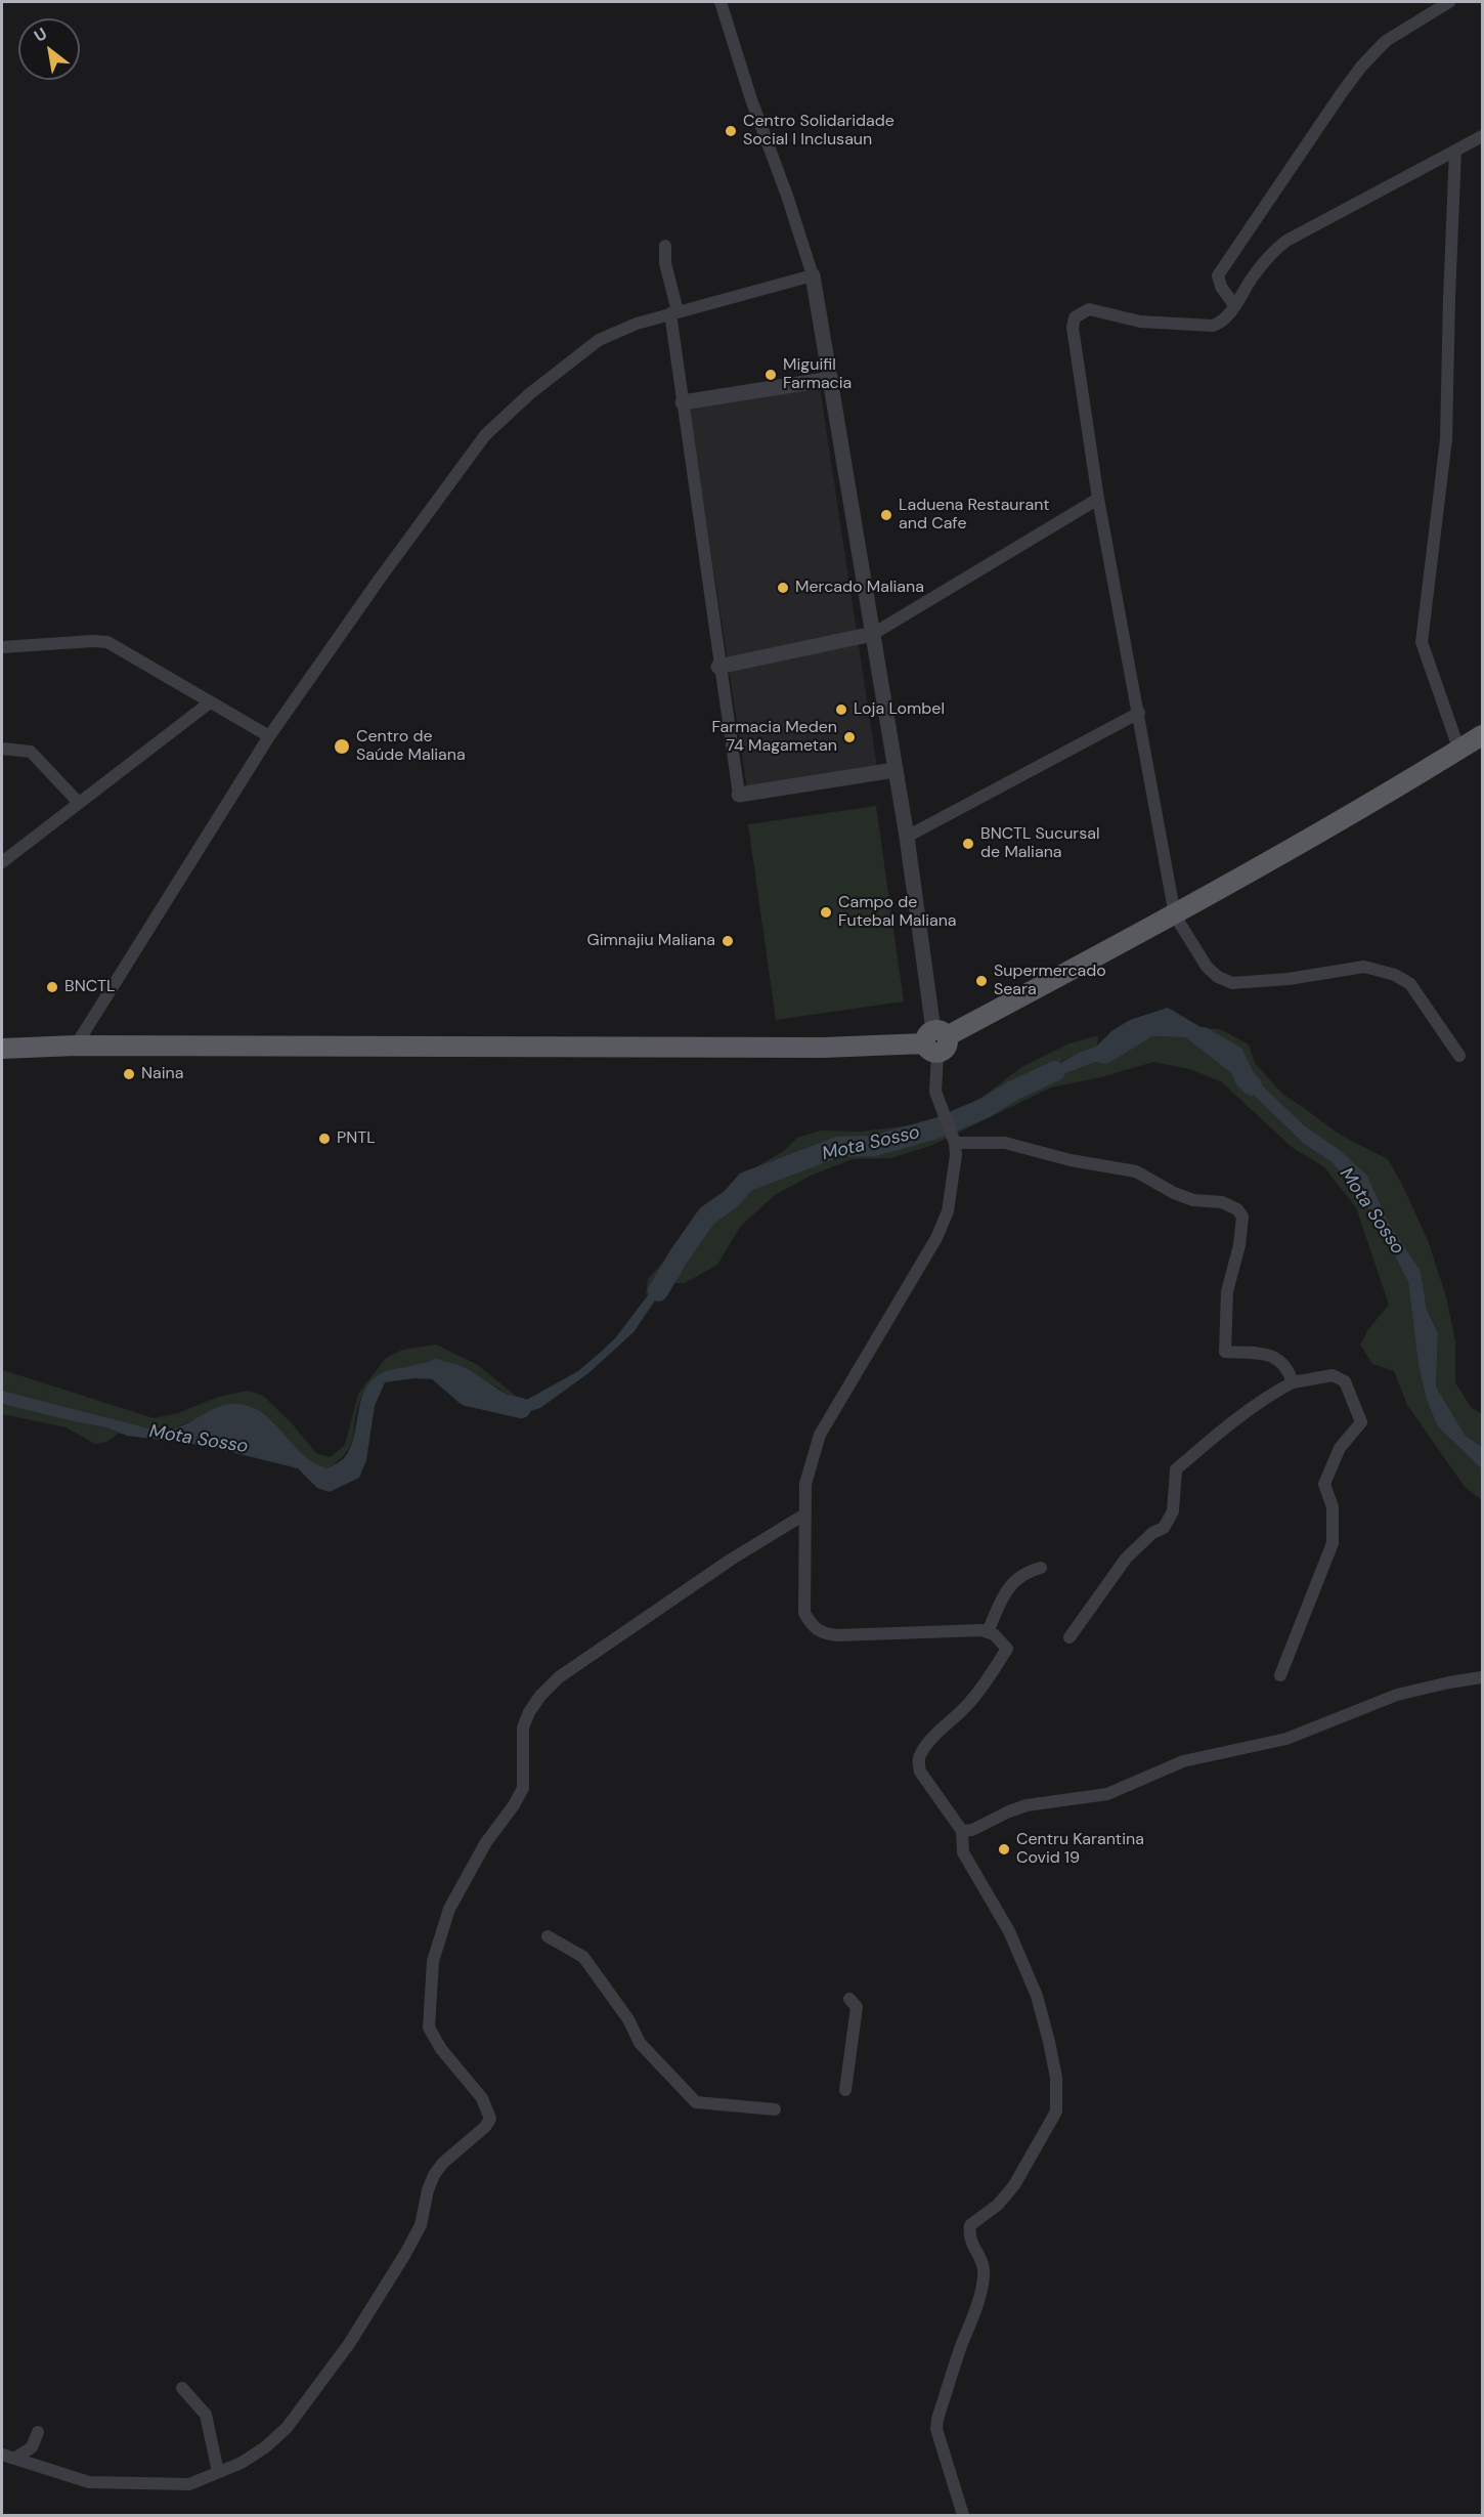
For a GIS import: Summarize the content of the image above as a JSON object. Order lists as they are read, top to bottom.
{
  "water": ["Mota Sosso"],
  "places": [
    "Centro Solidaridade Social I Inclusaun",
    "Miguifil Farmacia",
    "Laduena Restaurant and Cafe",
    "Mercado Maliana",
    "Loja Lombel",
    "Farmacia Meden 74 Magametan",
    "Centro de Saúde Maliana",
    "BNCTL Sucursal de Maliana",
    "Campo de Futebal Maliana",
    "Gimnajiu Maliana",
    "Supermercado Seara",
    "BNCTL",
    "Naina",
    "PNTL",
    "Centru Karantina Covid 19"
  ],
  "north": "top left"
}
